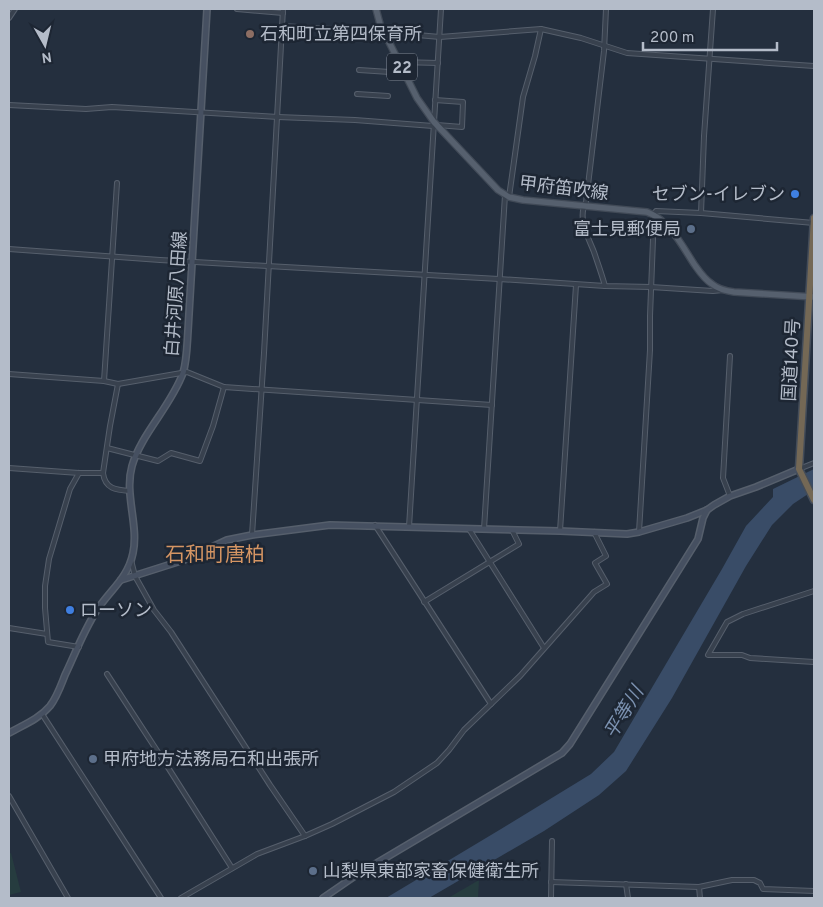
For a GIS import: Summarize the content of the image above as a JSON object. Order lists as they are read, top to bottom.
{
  "streets": {
    "highway": ["国道140号"],
    "main road": ["22", "甲府笛吹線"],
    "street": ["白井河原八田線"]
  },
  "districts": ["石和町唐柏"],
  "water": ["平等川"],
  "places": [
    "石和町立第四保育所",
    "セブン-イレブン",
    "富士見郵便局",
    "ローソン",
    "甲府地方法務局石和出張所",
    "山梨県東部家畜保健衛生所"
  ],
  "scale_bar": "200 m",
  "north": "bottom"
}
